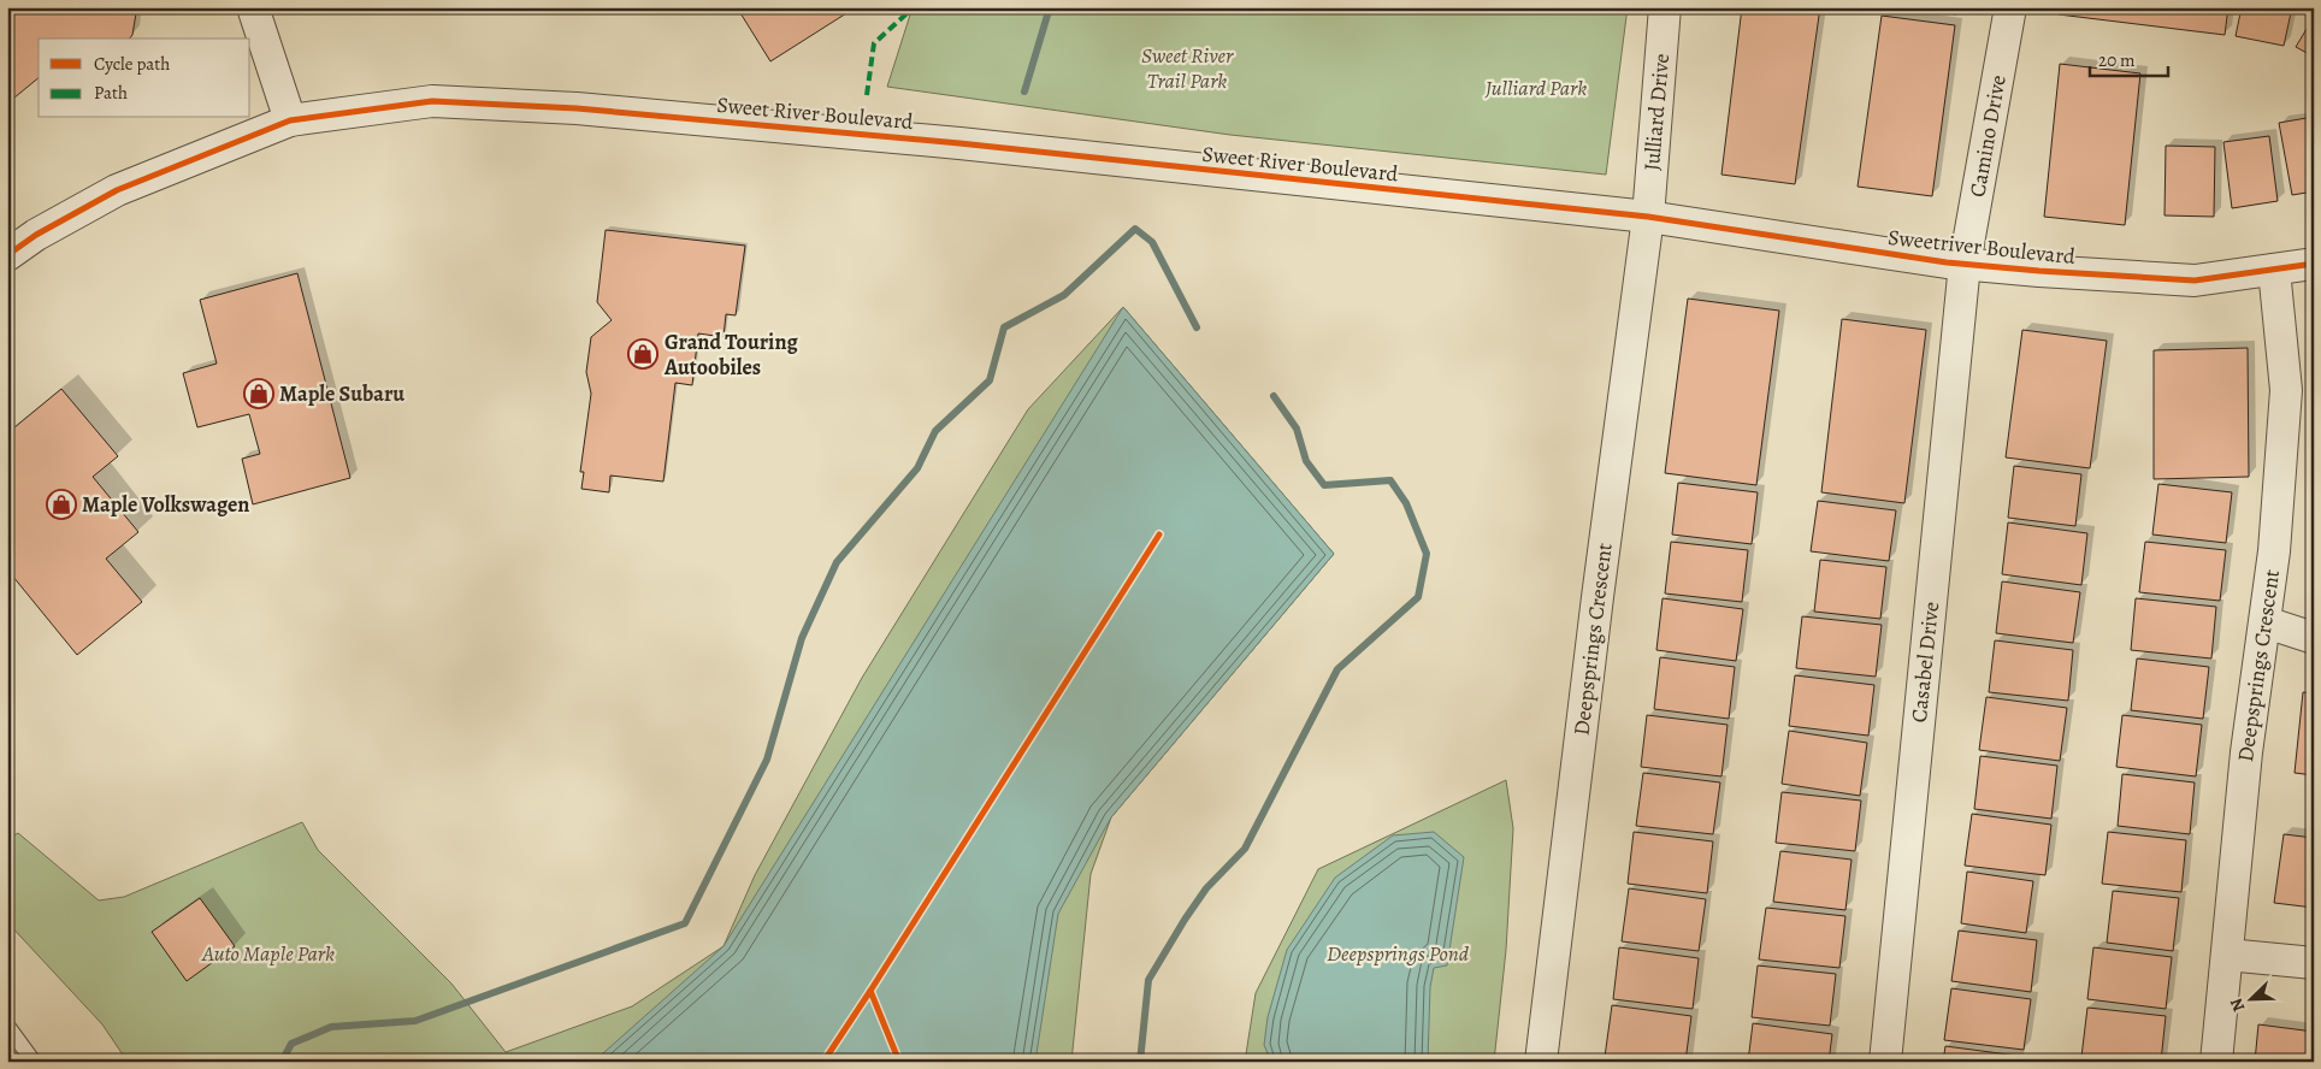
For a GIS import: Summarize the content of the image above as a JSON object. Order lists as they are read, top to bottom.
{
  "streets": {
    "street": [
      "Julliard Drive",
      "Sweet River Boulevard",
      "Camino Drive",
      "Sweetriver Boulevard",
      "Deepsprings Crescent",
      "Casabel Drive"
    ]
  },
  "crossings": [
    ["Julliard Drive", "Sweet River Boulevard"],
    ["Julliard Drive", "Sweetriver Boulevard"],
    ["Julliard Drive", "Deepsprings Crescent"],
    ["Sweet River Boulevard", "Sweetriver Boulevard"],
    ["Sweet River Boulevard", "Deepsprings Crescent"],
    ["Camino Drive", "Sweetriver Boulevard"],
    ["Camino Drive", "Casabel Drive"],
    ["Sweetriver Boulevard", "Deepsprings Crescent"],
    ["Sweetriver Boulevard", "Casabel Drive"]
  ],
  "parks": [
    "Sweet River Trail Park",
    "Julliard Park",
    "Auto Maple Park",
    "Deepsprings Pond"
  ],
  "places": {
    "shop": ["Grand Touring Autoobiles", "Maple Subaru", "Maple Volkswagen"]
  },
  "legend": ["Cycle path", "Path"],
  "scale_bar": "20 m",
  "north": "bottom left"
}
